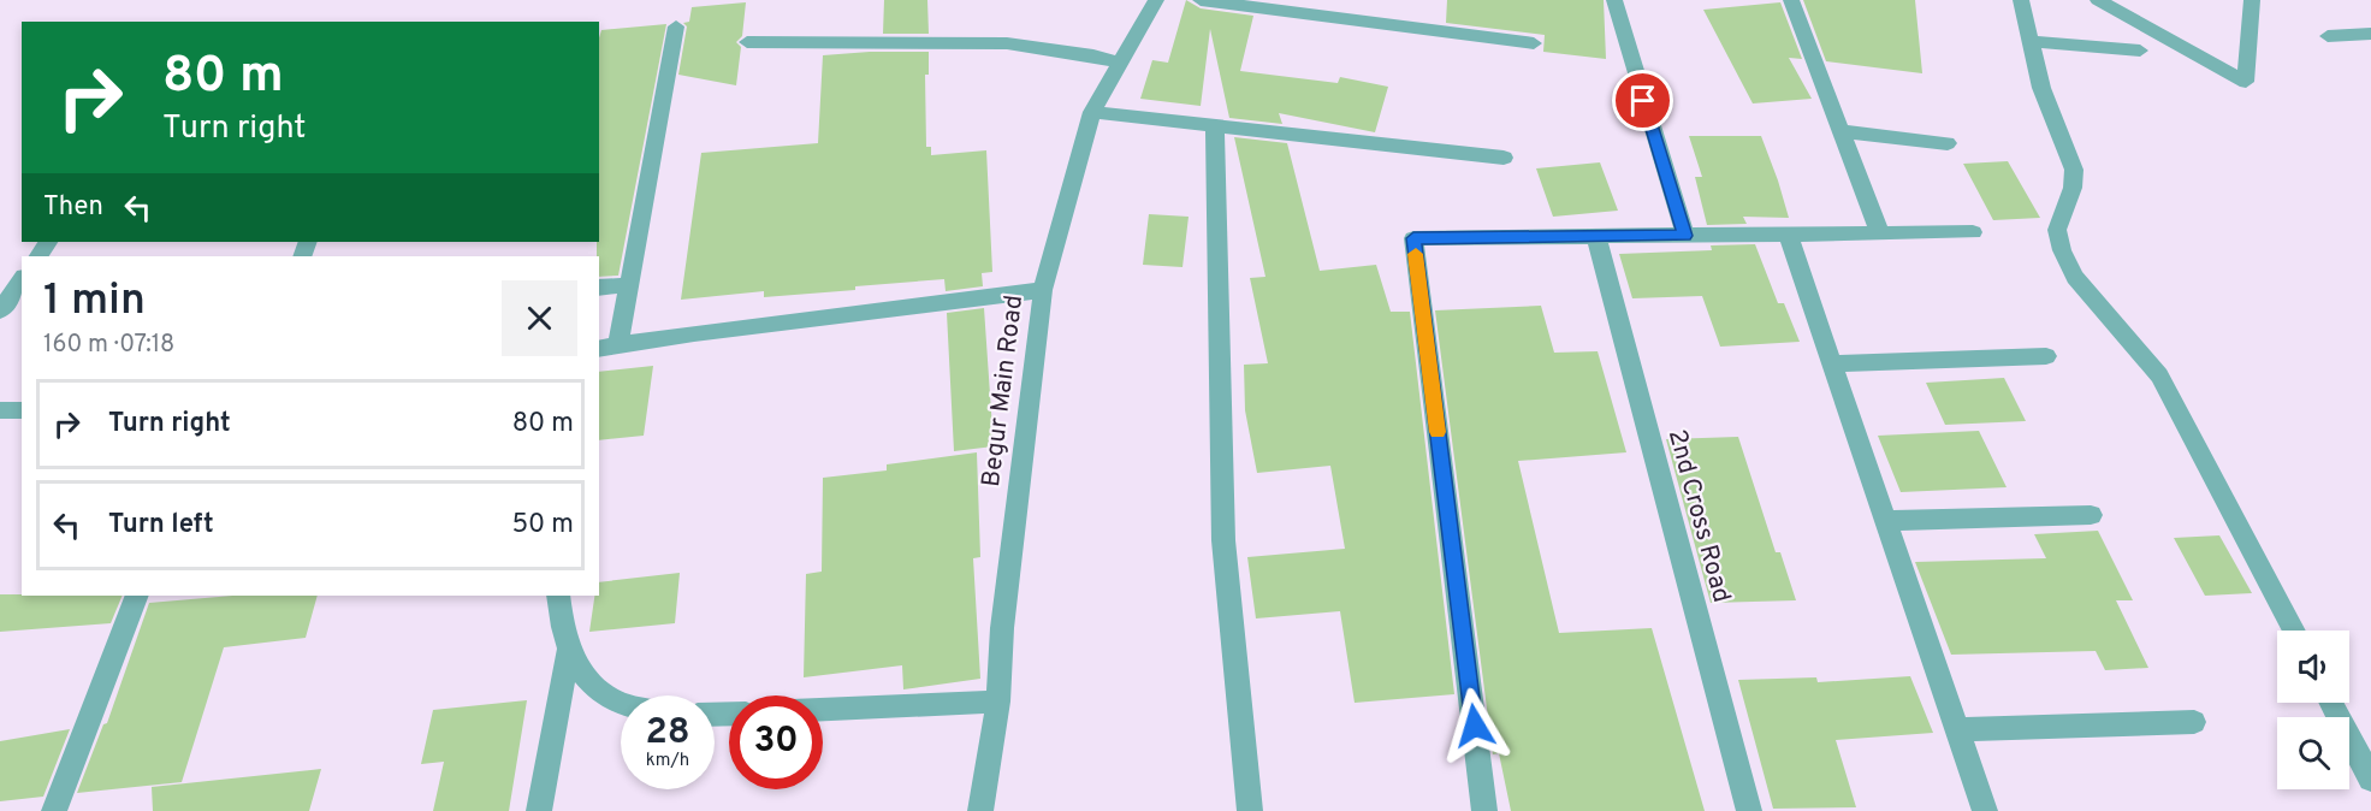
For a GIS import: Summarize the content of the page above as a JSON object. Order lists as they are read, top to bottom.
{
  "streets": {
    "street": ["Begur Main Road", "2nd Cross Road"]
  },
  "page": {
    "turn": ["80 m", "Turn right"],
    "then": "Then",
    "heading": ["1 min", "160 m · 07:18"],
    "list": [
      {
        "name": "Turn right",
        "value": "80 m"
      },
      {
        "name": "Turn left",
        "value": "50 m"
      }
    ],
    "speed": "28 km/h",
    "limit": "30"
  }
}
